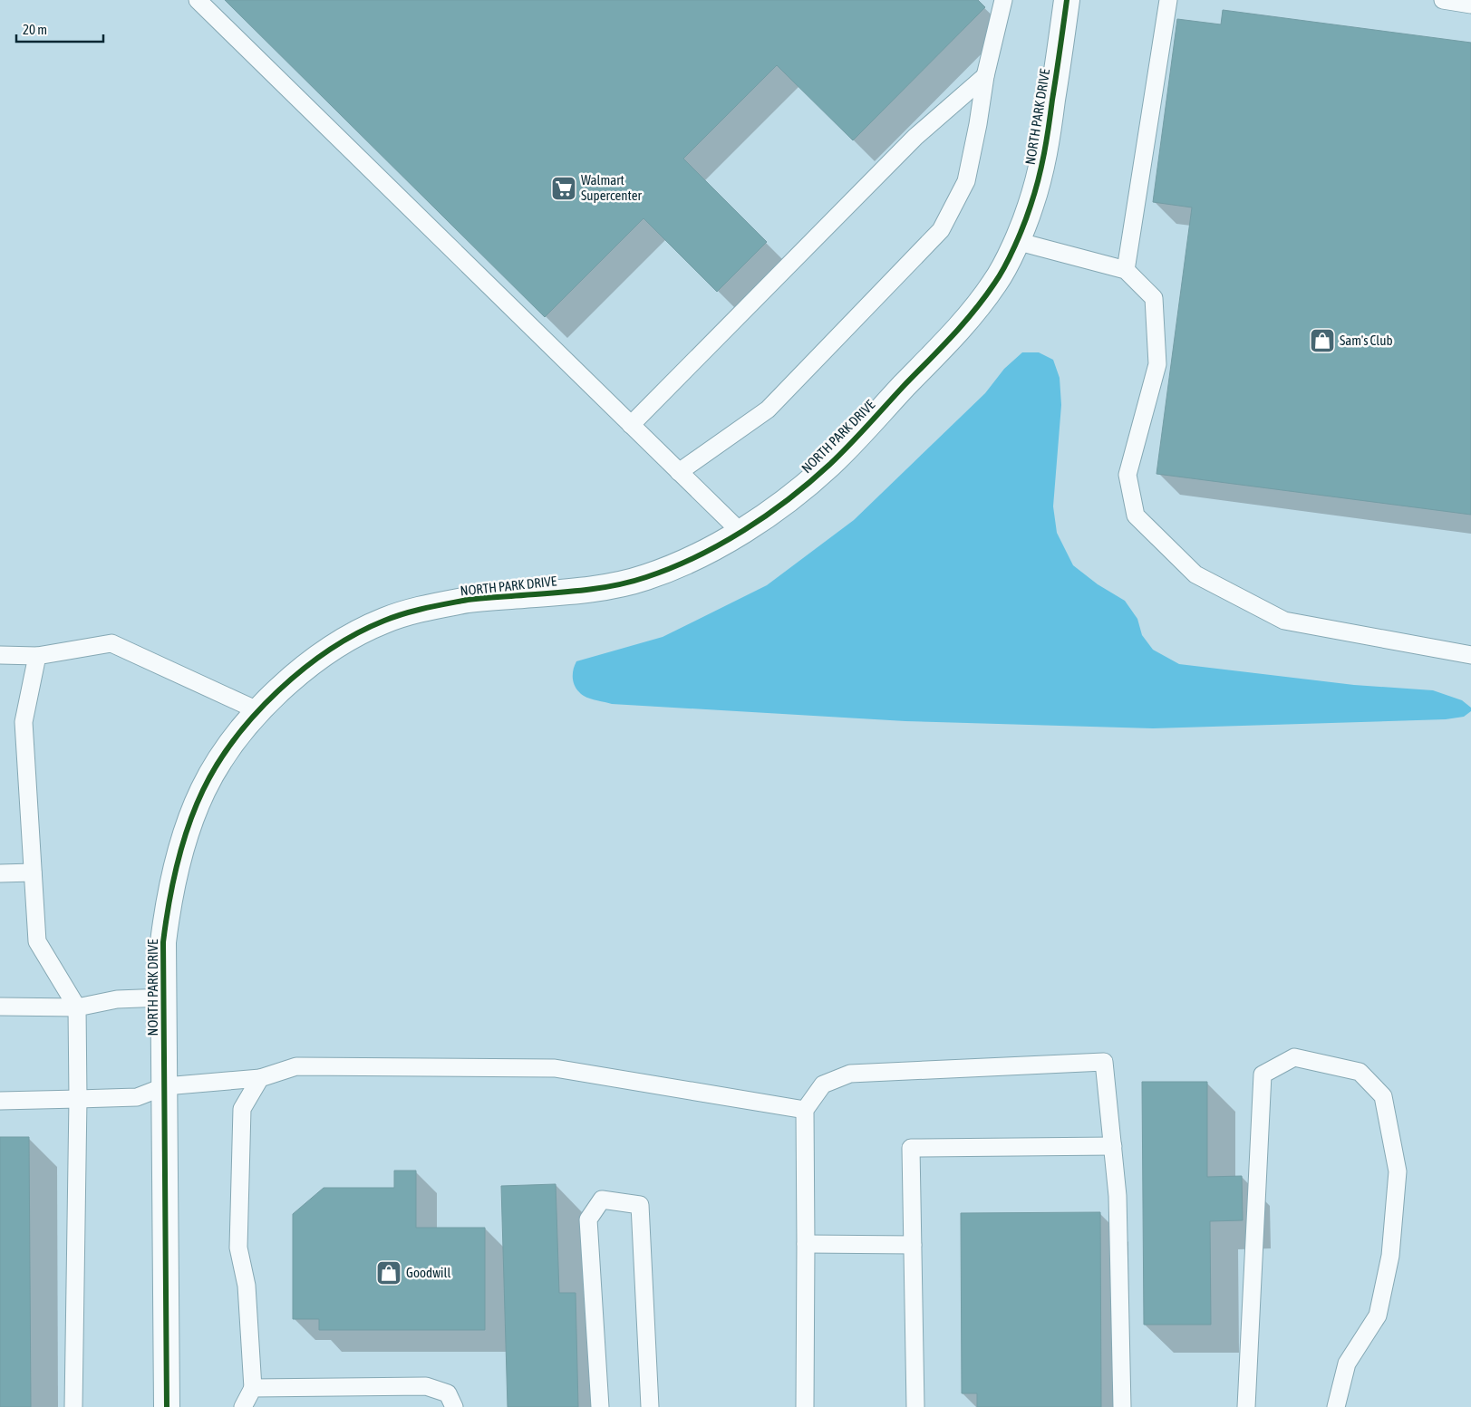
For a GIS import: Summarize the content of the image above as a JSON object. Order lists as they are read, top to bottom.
{
  "streets": {
    "street": ["NORTH PARK DRIVE"]
  },
  "places": {
    "supermarket": ["Walmart Supercenter"],
    "shop": ["Sam's Club", "Goodwill"]
  },
  "scale_bar": "20 m"
}
